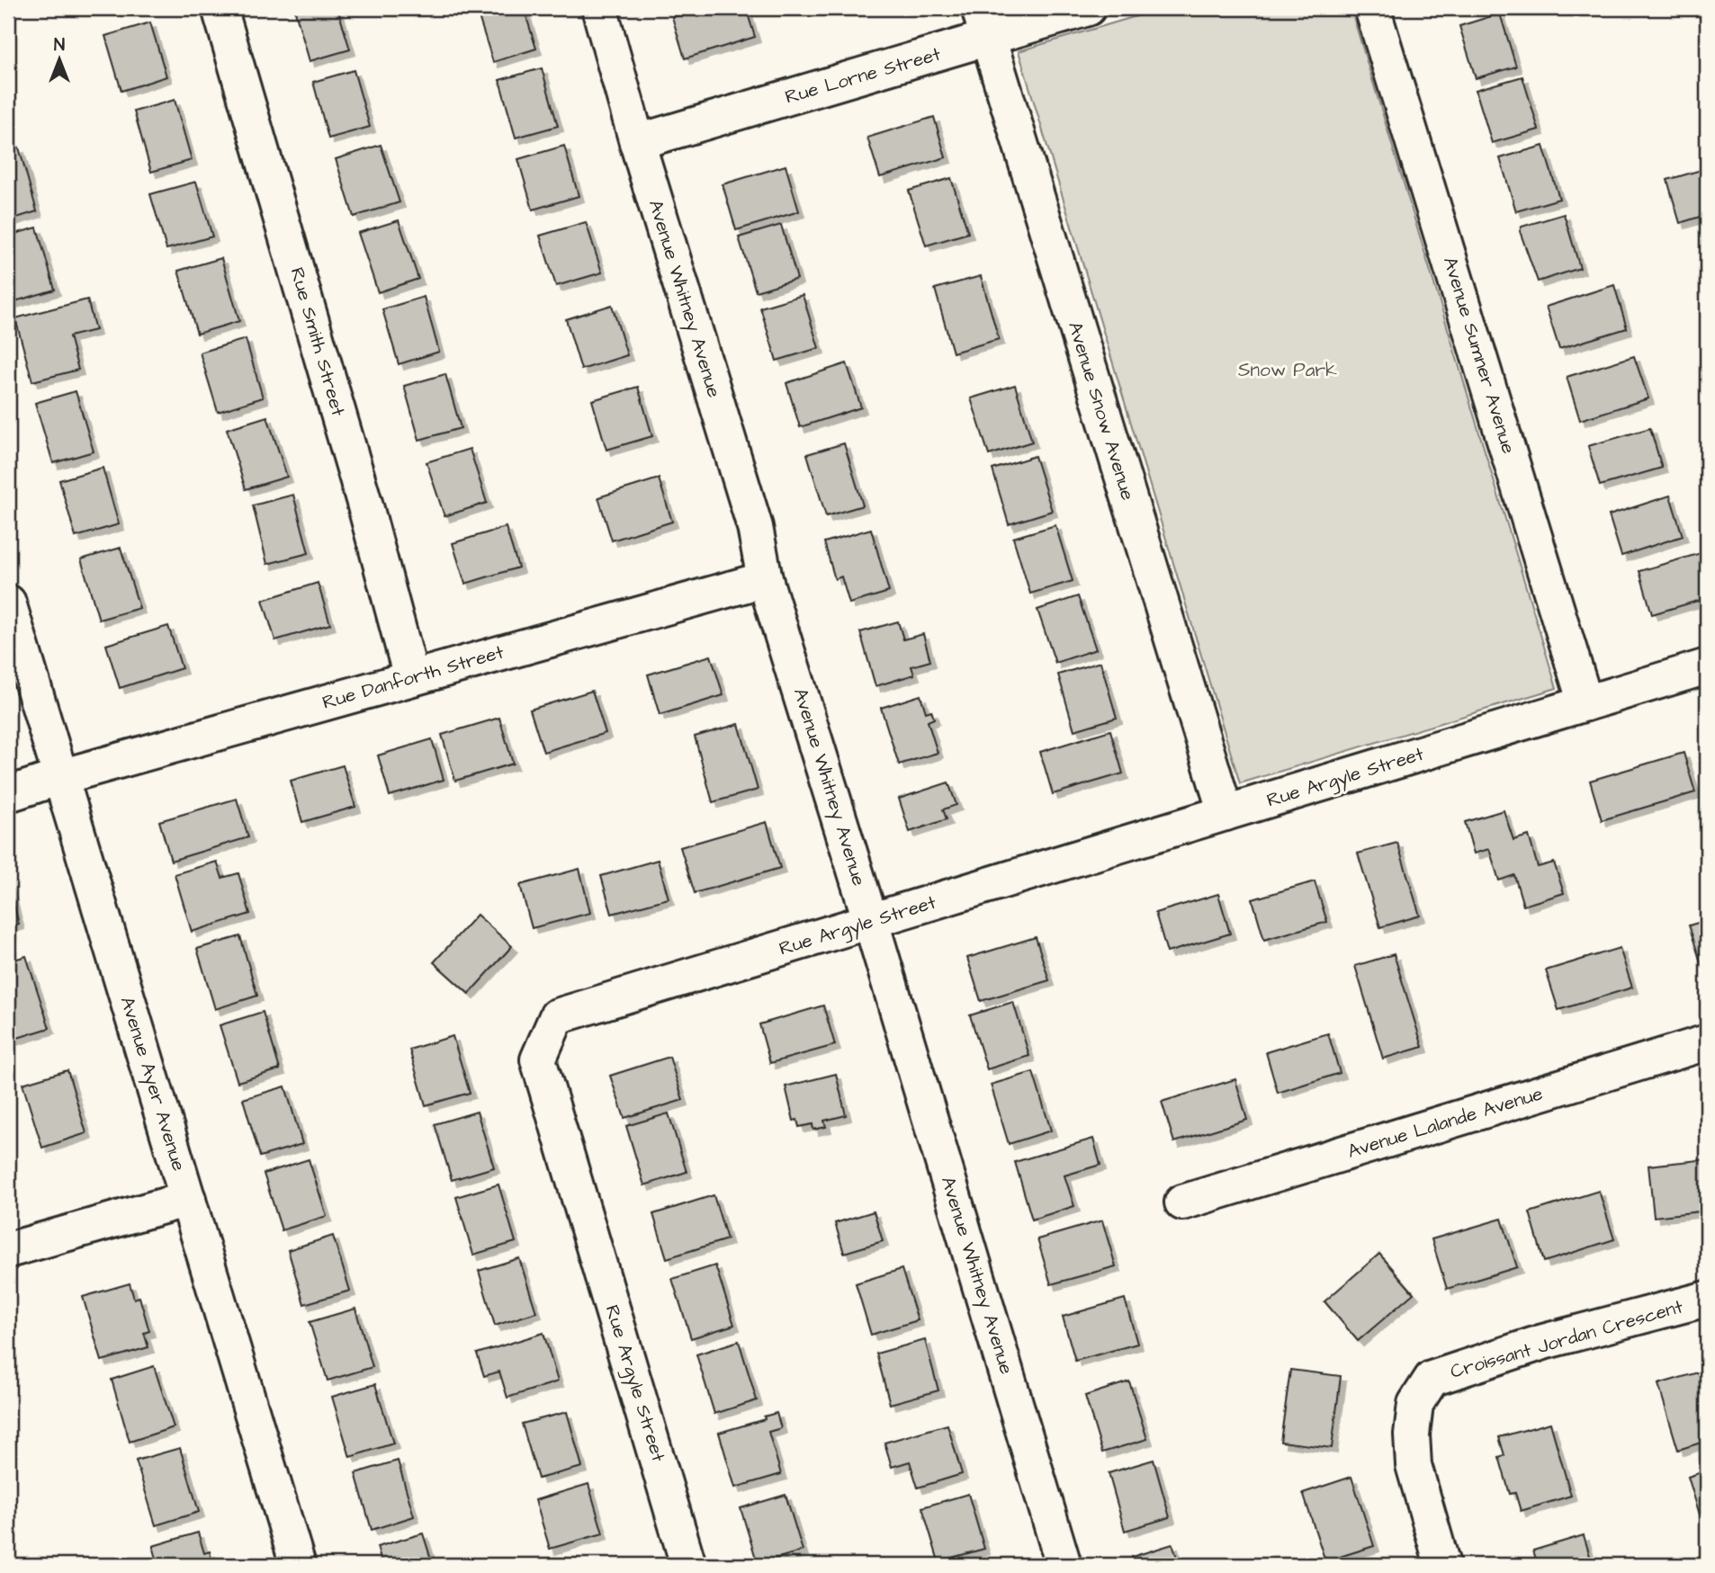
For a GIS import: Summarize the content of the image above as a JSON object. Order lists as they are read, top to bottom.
{
  "streets": {
    "street": [
      "Rue Lorne Street",
      "Avenue Whitney Avenue",
      "Rue Smith Street",
      "Avenue Sumner Avenue",
      "Avenue Snow Avenue",
      "Rue Danforth Street",
      "Rue Argyle Street",
      "Avenue Ayer Avenue",
      "Avenue Lalande Avenue",
      "Croissant Jordan Crescent"
    ]
  },
  "crossings": [
    ["Rue Lorne Street", "Avenue Whitney Avenue"],
    ["Rue Lorne Street", "Avenue Snow Avenue"],
    ["Avenue Whitney Avenue", "Rue Danforth Street"],
    ["Avenue Whitney Avenue", "Rue Argyle Street"],
    ["Rue Smith Street", "Rue Danforth Street"],
    ["Avenue Sumner Avenue", "Rue Argyle Street"],
    ["Avenue Snow Avenue", "Rue Argyle Street"],
    ["Rue Danforth Street", "Avenue Ayer Avenue"]
  ],
  "parks": ["Snow Park"],
  "north": "top"
}
